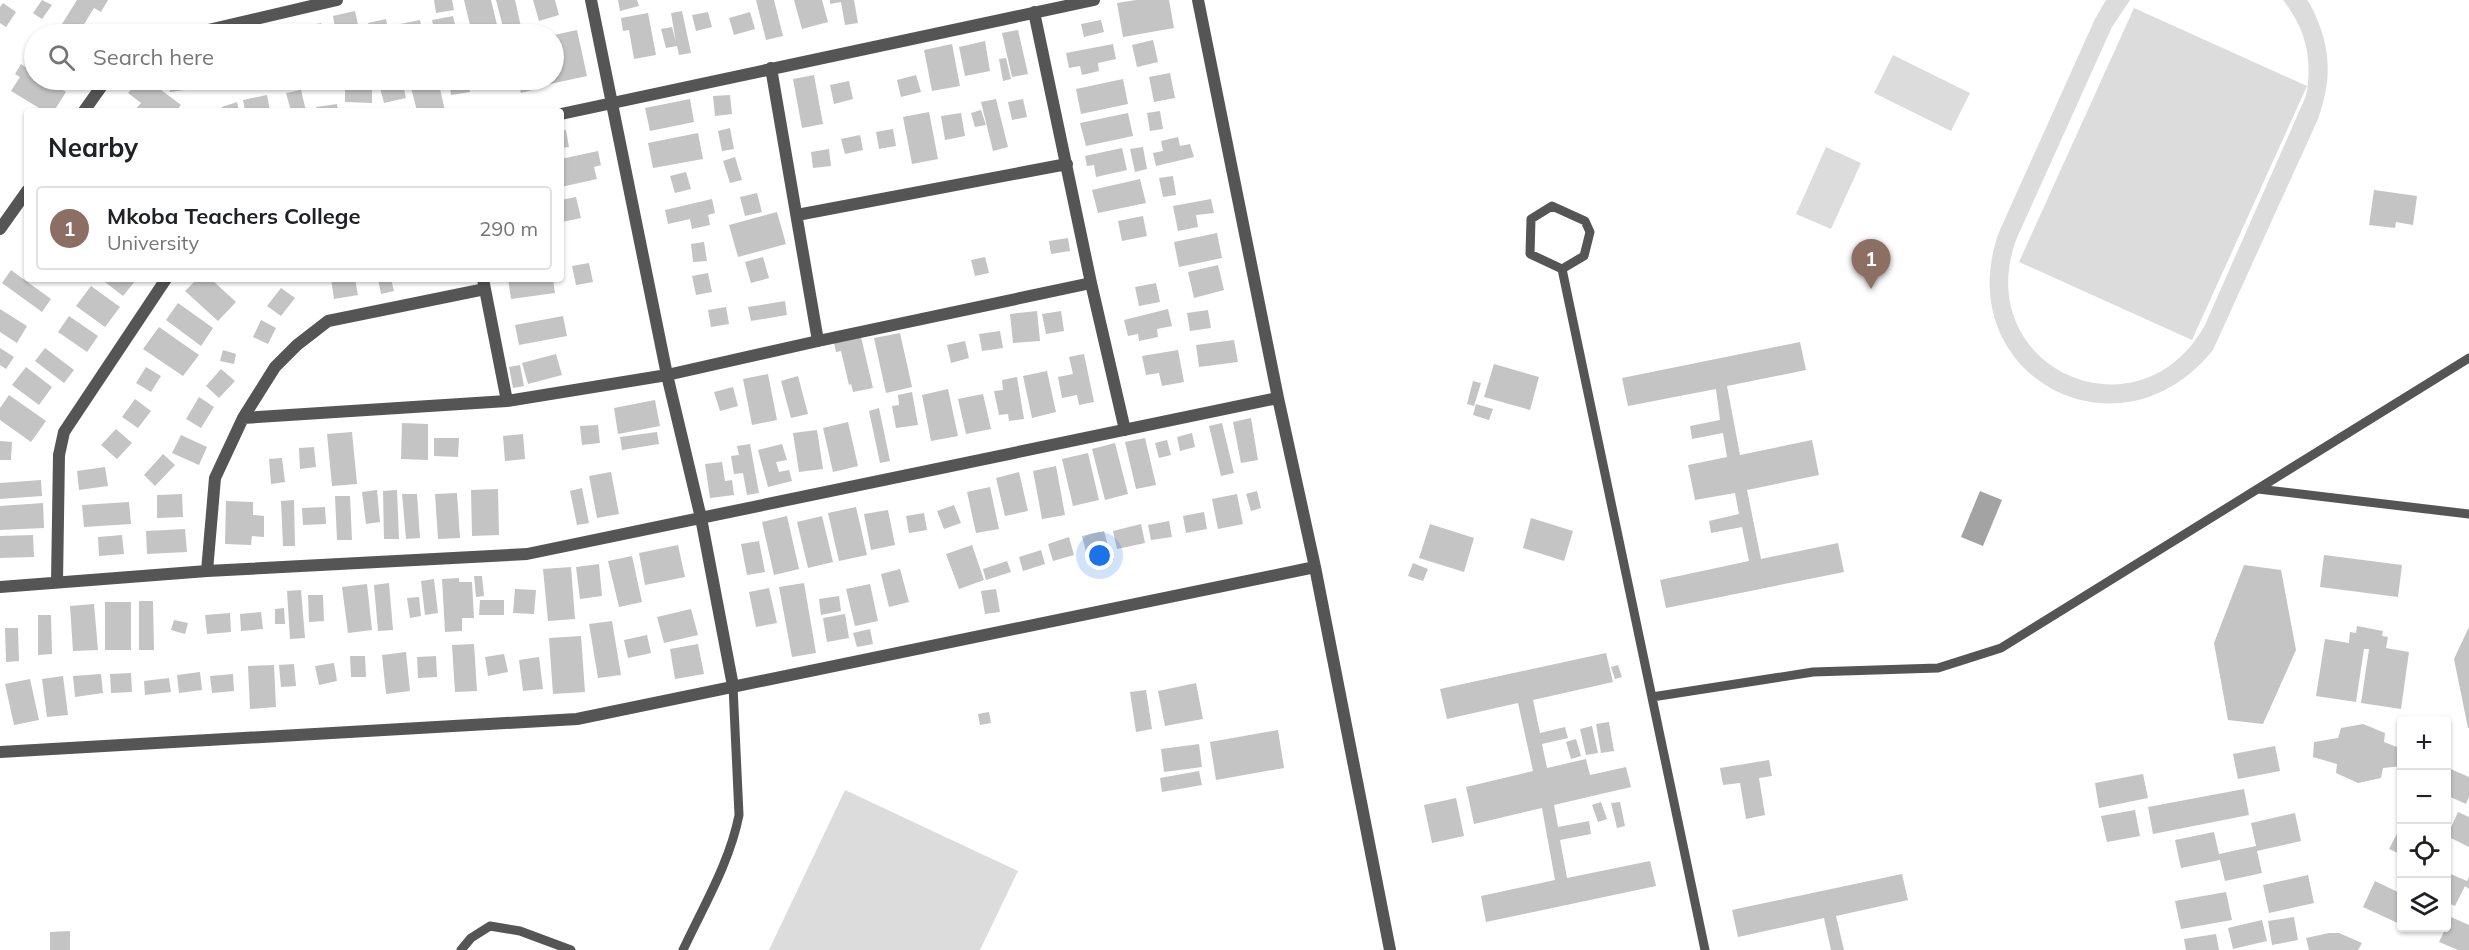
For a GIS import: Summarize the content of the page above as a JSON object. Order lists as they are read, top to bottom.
{
  "page": {
    "search": "Search here",
    "heading": "Nearby",
    "list": [
      {
        "mark": "1",
        "name": "Mkoba Teachers College",
        "note": "University",
        "value": "290 m"
      }
    ],
    "pins": "1",
    "map_buttons": ["+", "−"]
  }
}
